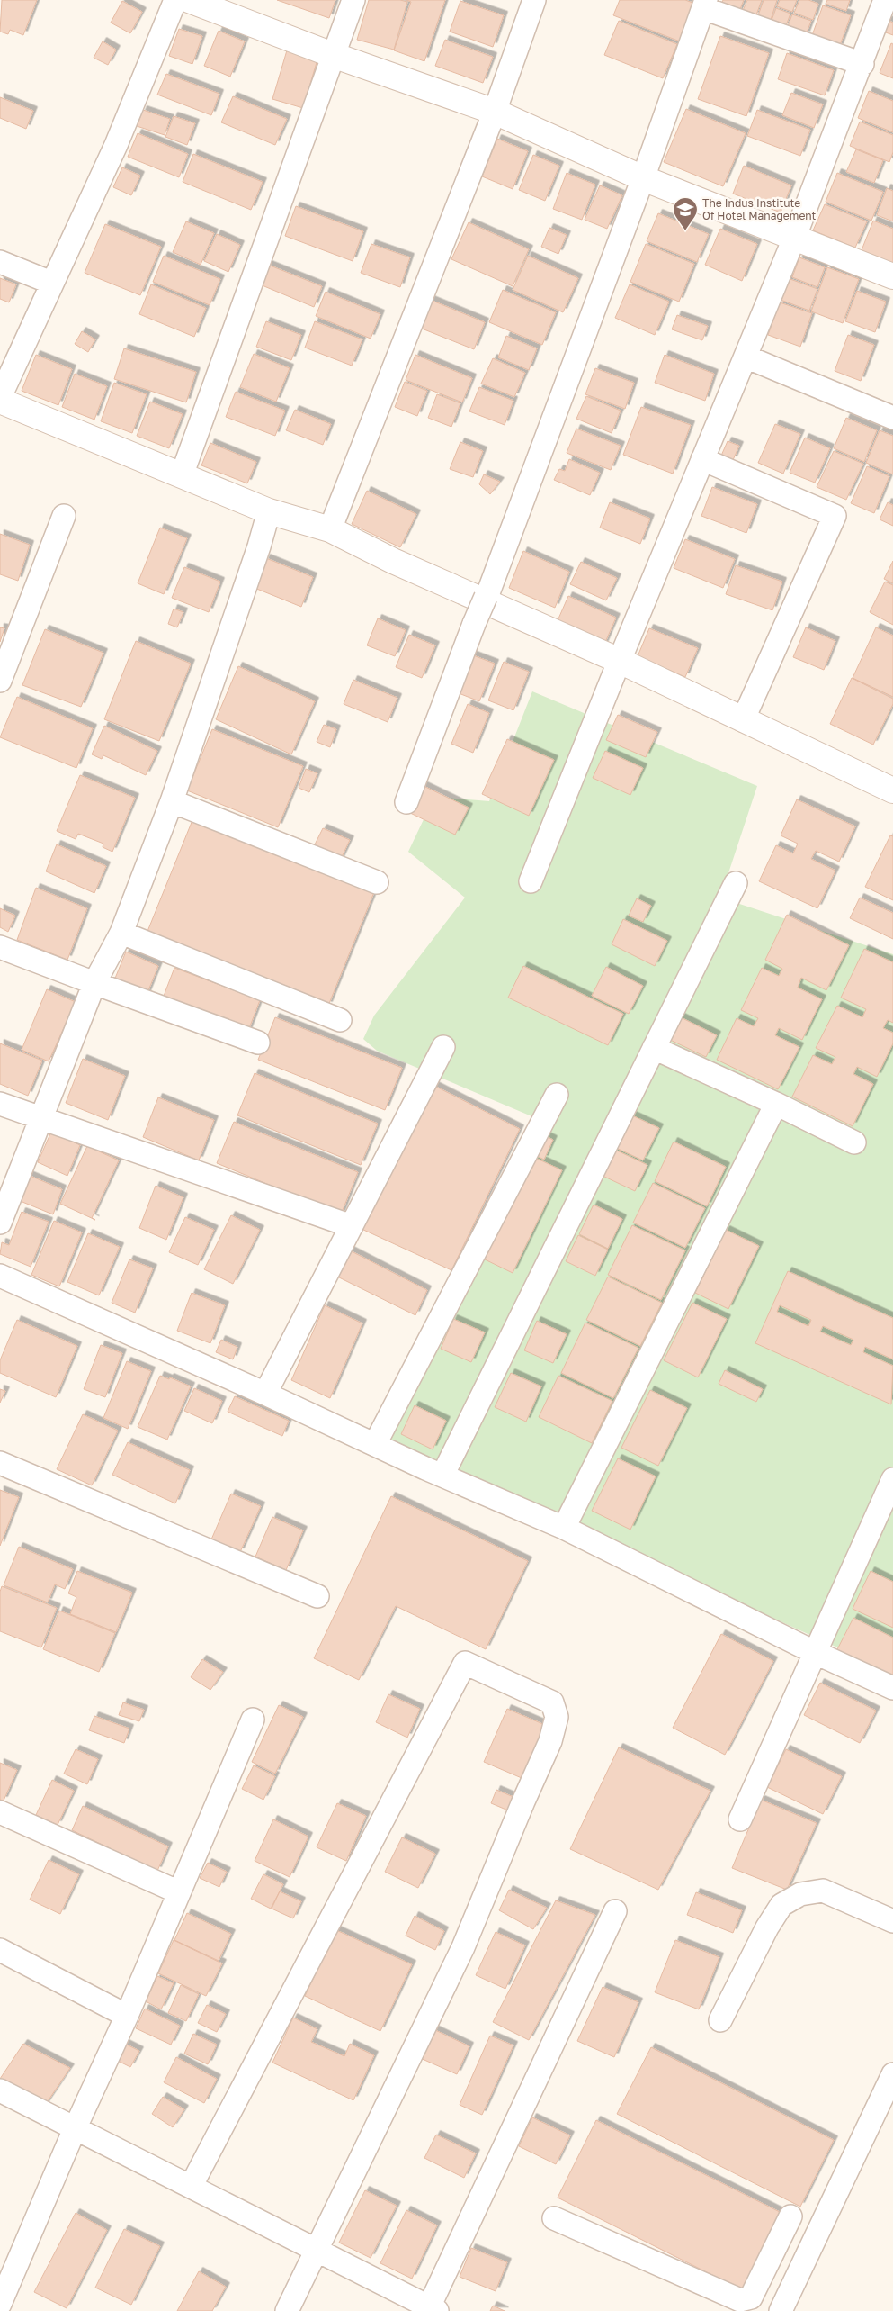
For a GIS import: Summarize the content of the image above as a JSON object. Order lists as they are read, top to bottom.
{
  "places": {
    "school or university": ["The Indus Institute Of Hotel Management"]
  }
}
